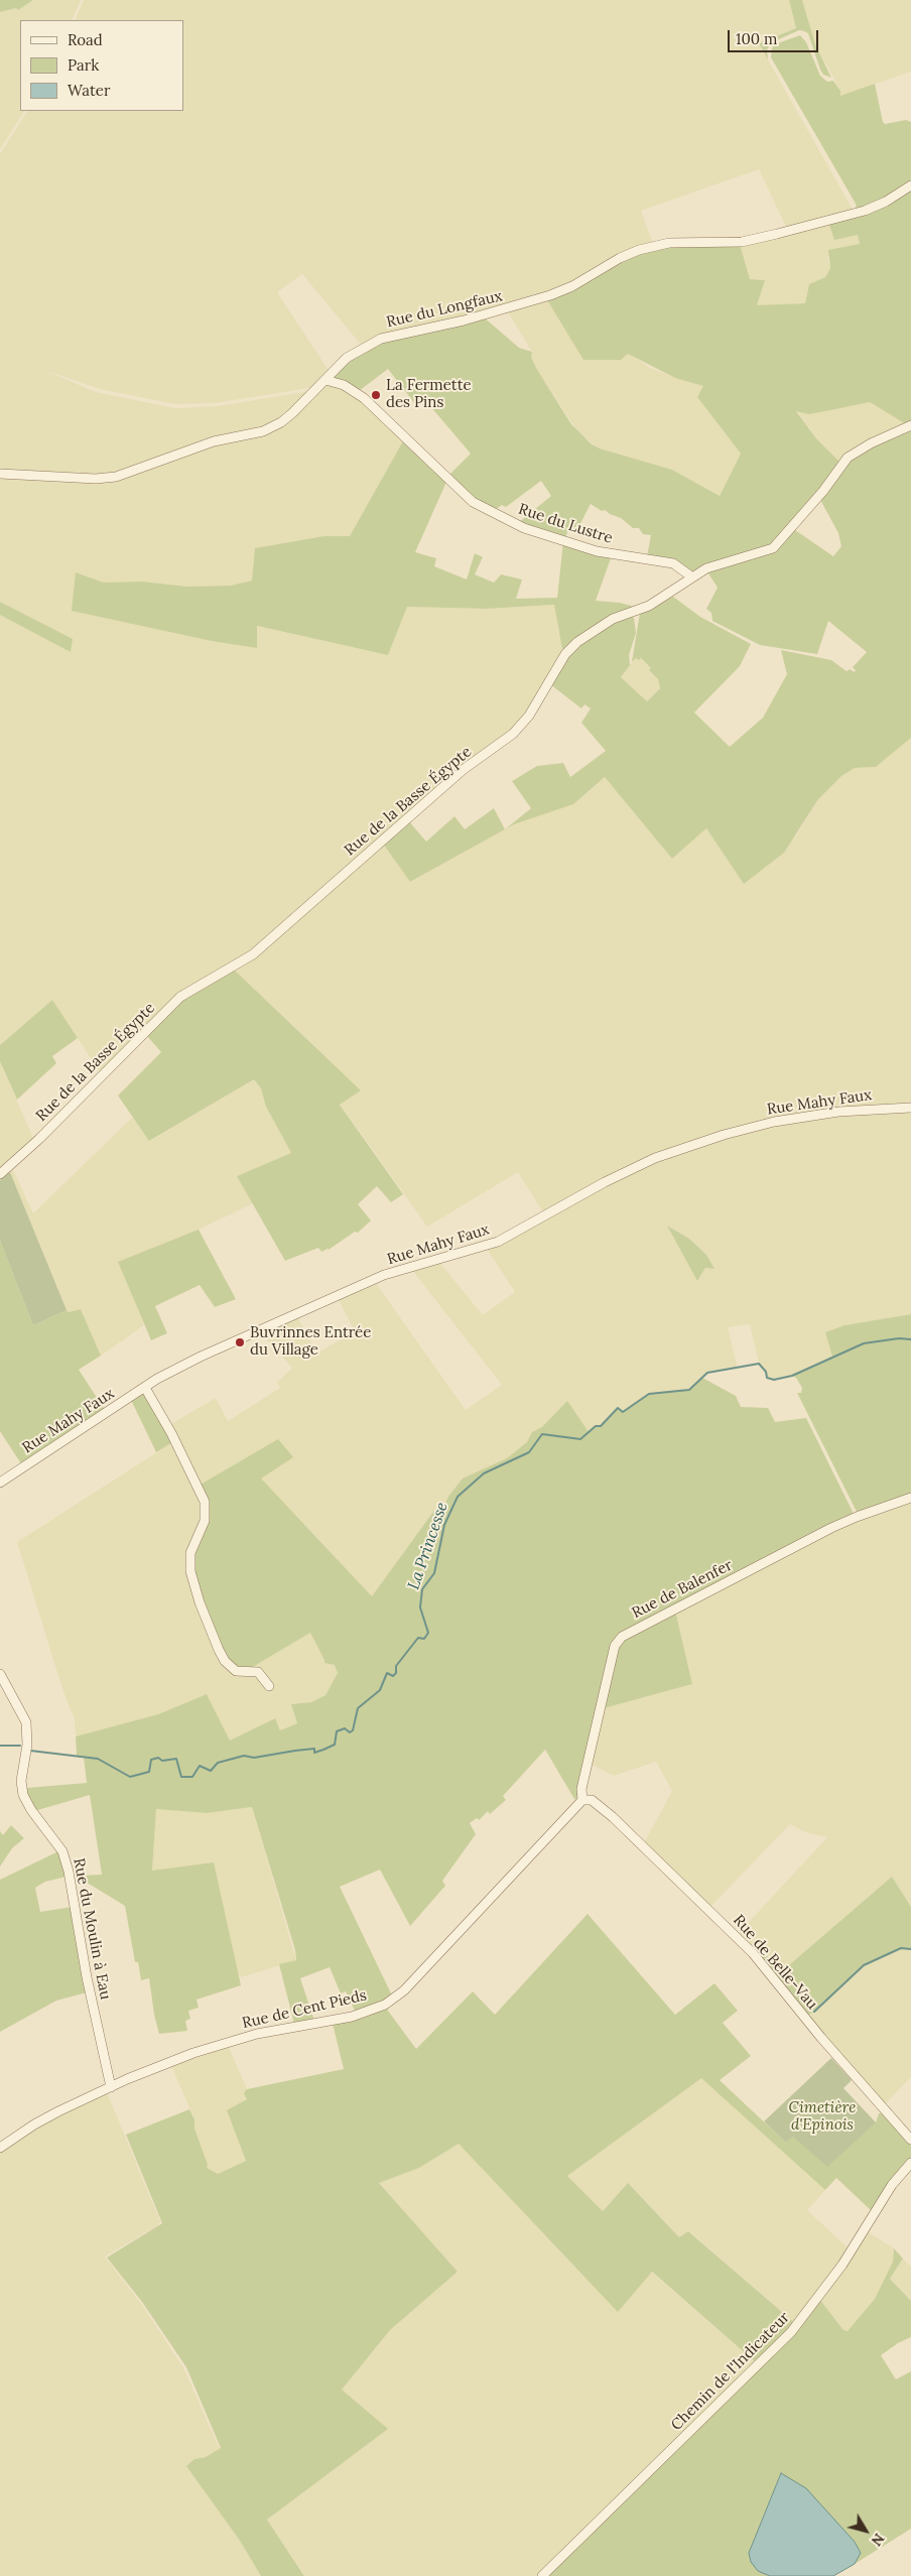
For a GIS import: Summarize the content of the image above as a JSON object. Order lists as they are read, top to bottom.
{
  "streets": {
    "street": [
      "Rue du Longfaux",
      "Rue du Lustre",
      "Rue de la Basse Égypte",
      "Rue Mahy Faux",
      "Rue de Balenfer",
      "Rue du Moulin à Eau",
      "Rue de Belle-Vau",
      "Rue de Cent Pieds",
      "Chemin de l'Indicateur"
    ]
  },
  "crossings": [
    ["Rue du Longfaux", "Rue du Lustre"],
    ["Rue du Lustre", "Rue de la Basse Égypte"],
    ["Rue de Balenfer", "Rue de Belle-Vau"],
    ["Rue de Balenfer", "Rue de Cent Pieds"],
    ["Rue du Moulin à Eau", "Rue de Cent Pieds"],
    ["Rue de Belle-Vau", "Rue de Cent Pieds"]
  ],
  "water": ["La Princesse"],
  "parks": ["Cimetière d'Epinois"],
  "places": ["La Fermette des Pins", "Buvrinnes Entrée du Village"],
  "legend": ["Road", "Park", "Water"],
  "scale_bar": "100 m",
  "north": "bottom right"
}
